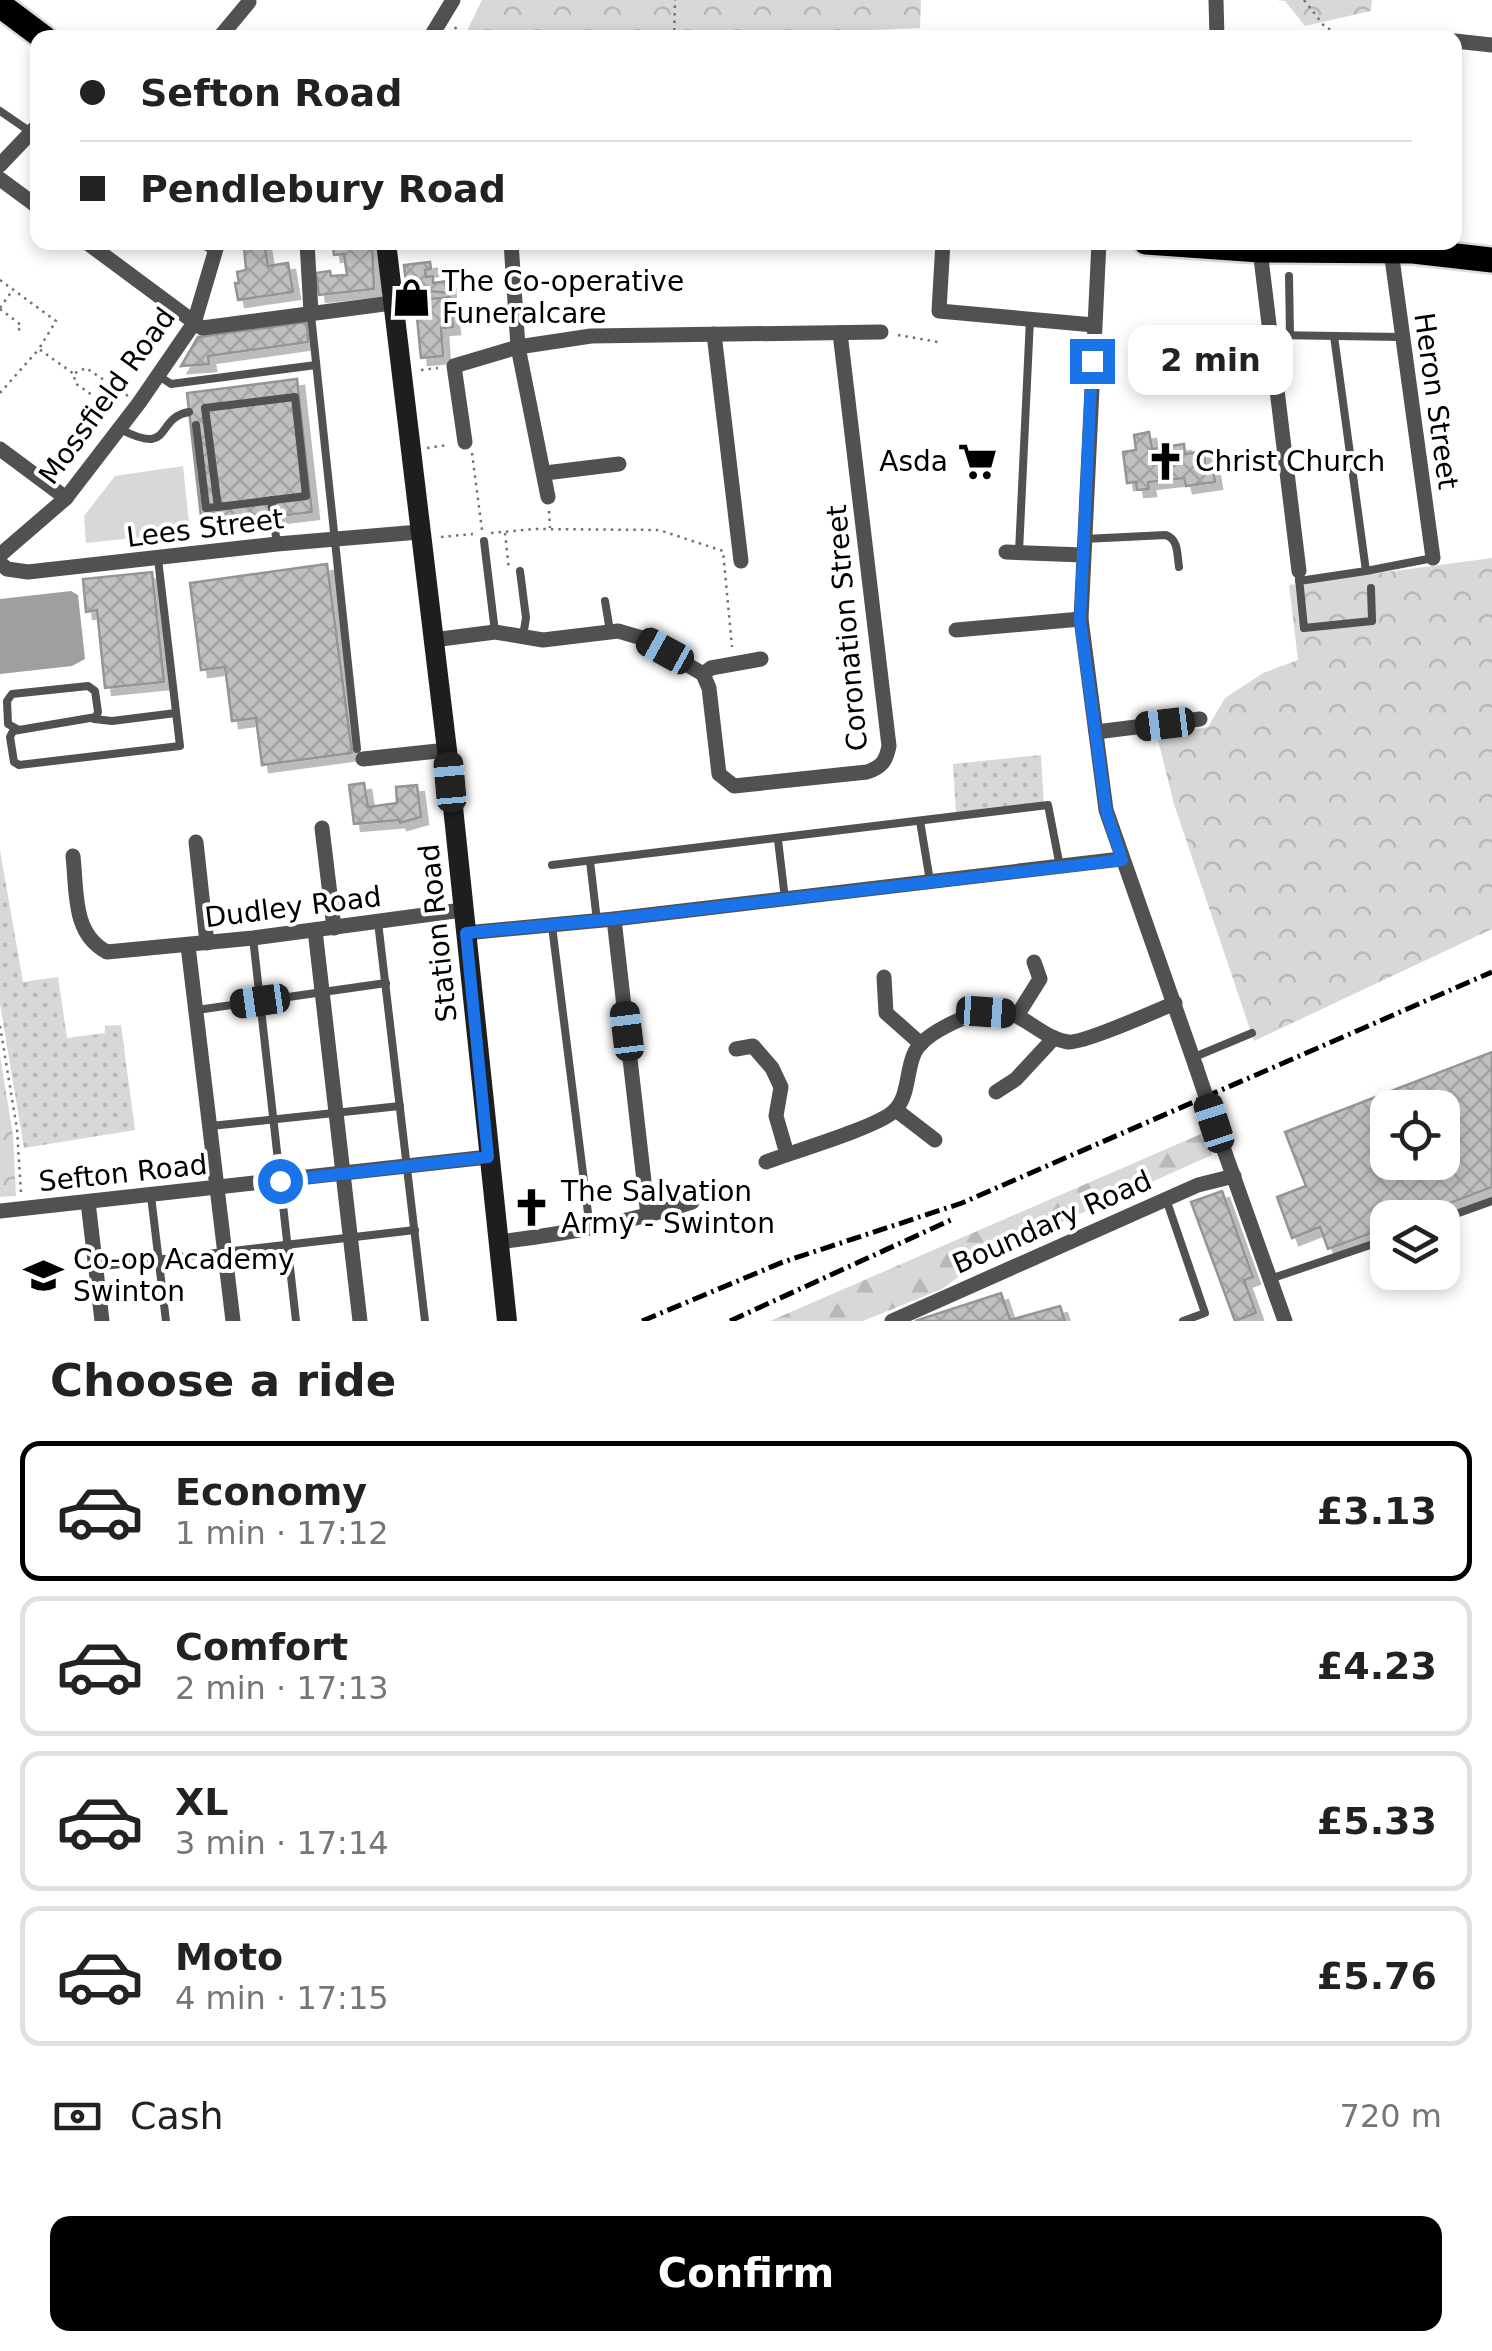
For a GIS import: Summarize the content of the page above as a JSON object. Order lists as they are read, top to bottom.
{
  "streets": {
    "main road": ["Station Road"],
    "street": [
      "Mossfield Road",
      "Heron Street",
      "Lees Street",
      "Coronation Street",
      "Dudley Road",
      "Sefton Road",
      "Boundary Road"
    ]
  },
  "crossings": [
    ["Mossfield Road", "Lees Street"],
    ["Lees Street", "Station Road"],
    ["Dudley Road", "Station Road"],
    ["Station Road", "Sefton Road"]
  ],
  "places": {
    "shop": ["The Co-operative Funeralcare"],
    "supermarket": ["Asda"],
    "church": ["Christ Church", "The Salvation Army - Swinton"],
    "school or university": ["Co-op Academy Swinton"]
  },
  "page": {
    "banner": ["Sefton Road", "Pendlebury Road"],
    "bubble": "2 min",
    "heading": "Choose a ride",
    "list": [
      {
        "name": "Economy",
        "note": "1 min · 17:12",
        "value": "£3.13"
      },
      {
        "name": "Comfort",
        "note": "2 min · 17:13",
        "value": "£4.23"
      },
      {
        "name": "XL",
        "note": "3 min · 17:14",
        "value": "£5.33"
      },
      {
        "name": "Moto",
        "note": "4 min · 17:15",
        "value": "£5.76"
      }
    ],
    "pay": ["Cash", "720 m"],
    "buttons": "Confirm"
  }
}
